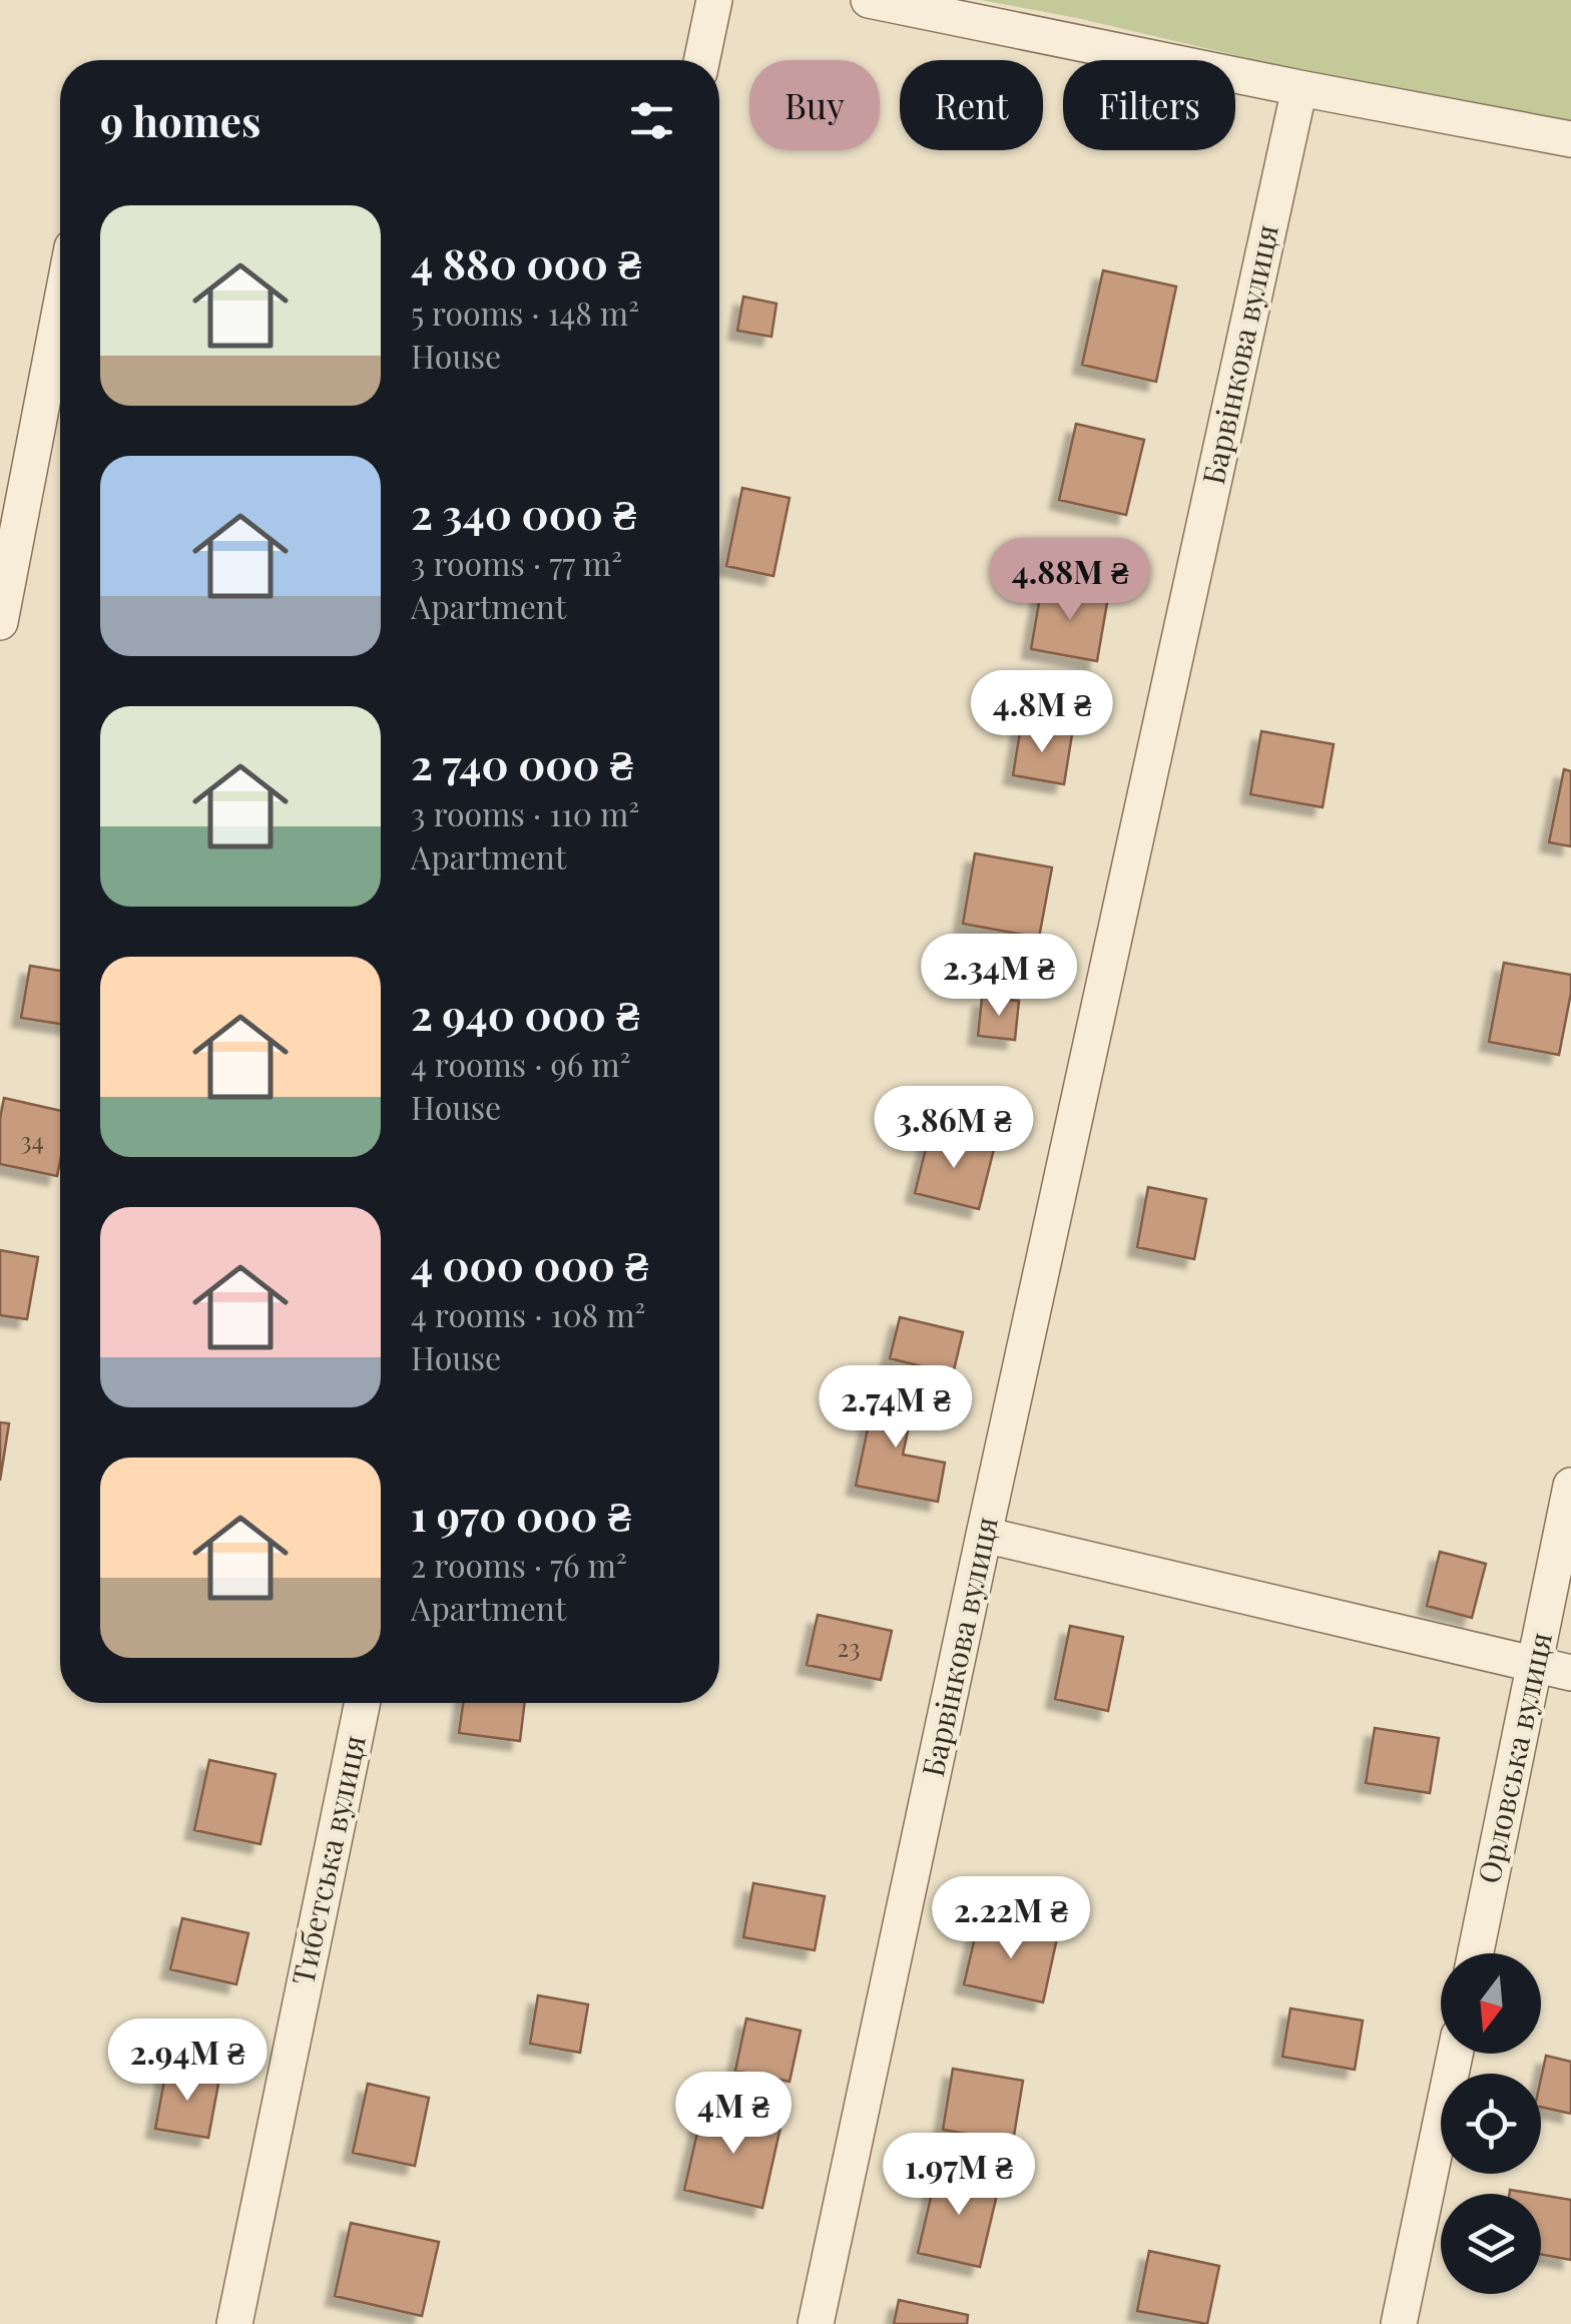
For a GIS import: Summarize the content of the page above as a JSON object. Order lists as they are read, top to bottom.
{
  "streets": {
    "street": ["Барвінкова вулиця", "Орловська вулиця", "Тибетська вулиця"]
  },
  "house_numbers": ["34", "23"],
  "north": "bottom",
  "page": {
    "chip": ["Buy", "Rent", "Filters"],
    "heading": "9 homes",
    "list": [
      {
        "name": "4 880 000 ₴",
        "note": "5 rooms · 148 m² · House"
      },
      {
        "name": "2 340 000 ₴",
        "note": "3 rooms · 77 m² · Apartment"
      },
      {
        "name": "2 740 000 ₴",
        "note": "3 rooms · 110 m² · Apartment"
      },
      {
        "name": "2 940 000 ₴",
        "note": "4 rooms · 96 m² · House"
      },
      {
        "name": "4 000 000 ₴",
        "note": "4 rooms · 108 m² · House"
      },
      {
        "name": "1 970 000 ₴",
        "note": "2 rooms · 76 m² · Apartment"
      }
    ],
    "price": [
      "4.88M ₴",
      "4.8M ₴",
      "2.34M ₴",
      "3.86M ₴",
      "2.74M ₴",
      "2.22M ₴",
      "2.94M ₴",
      "4M ₴",
      "1.97M ₴"
    ]
  }
}
